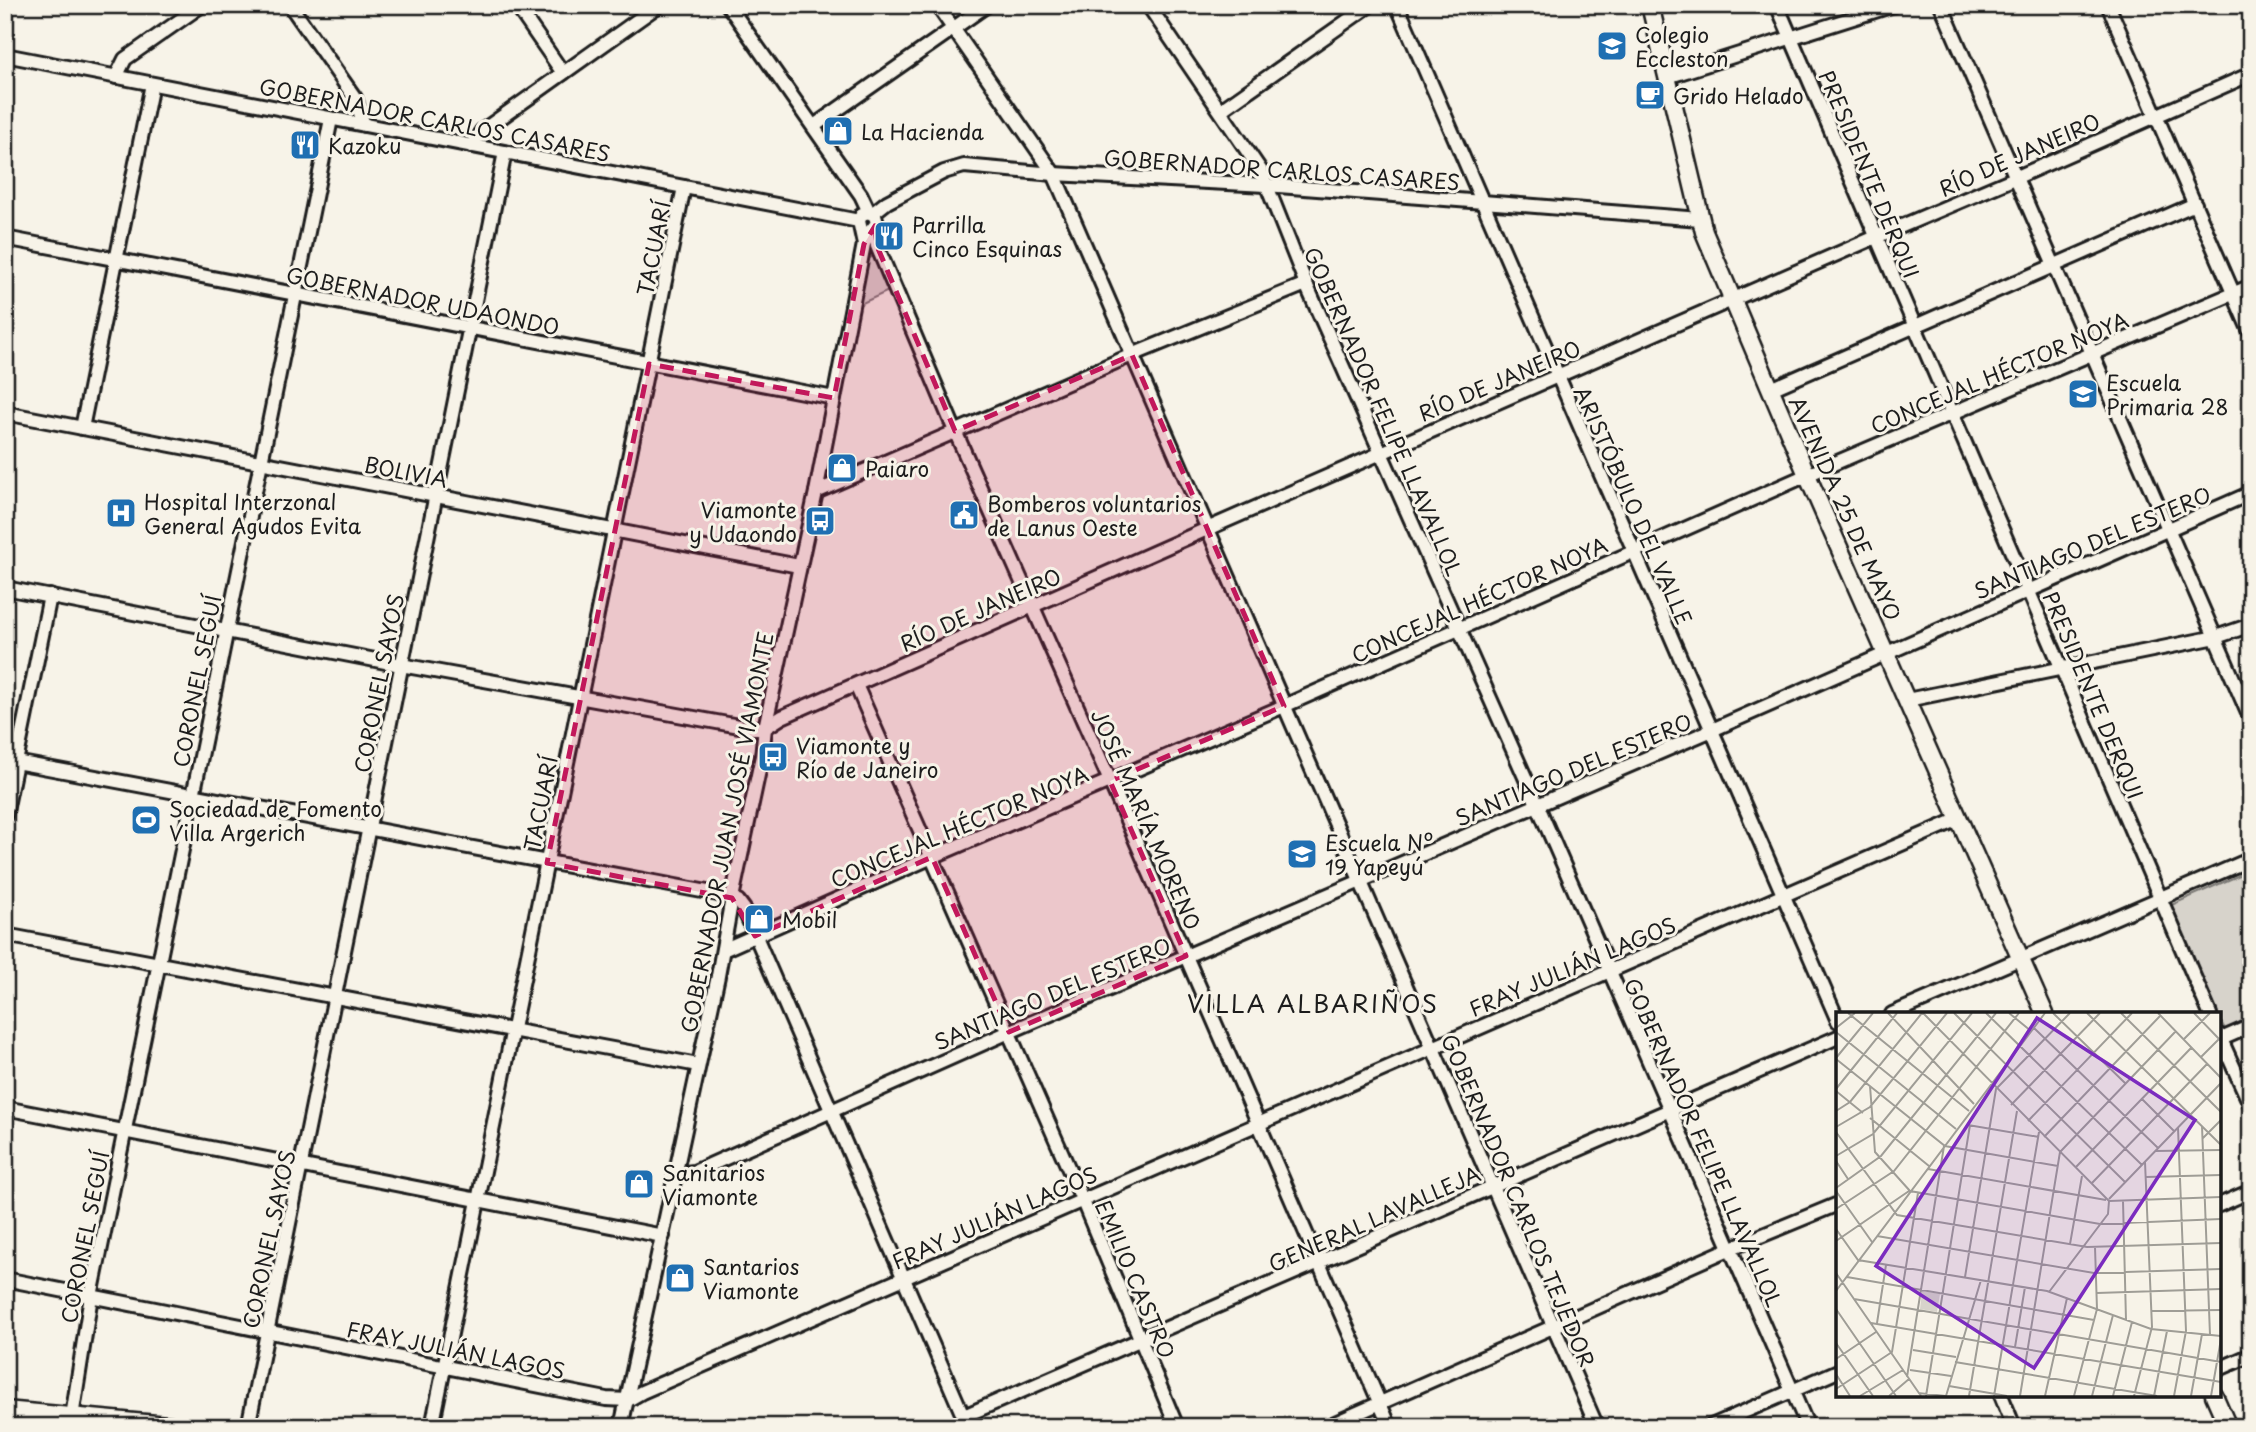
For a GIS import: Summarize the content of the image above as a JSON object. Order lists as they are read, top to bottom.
{
  "streets": {
    "main road": ["AVENIDA 25 DE MAYO"],
    "street": [
      "GOBERNADOR CARLOS CASARES",
      "RÍO DE JANEIRO",
      "PRESIDENTE DERQUI",
      "TACUARÍ",
      "GOBERNADOR UDAONDO",
      "CONCEJAL HÉCTOR NOYA",
      "GOBERNADOR FELIPE LLAVALLOL",
      "BOLIVIA",
      "ARISTÓBULO DEL VALLE",
      "SANTIAGO DEL ESTERO",
      "CORONEL SEGUÍ",
      "CORONEL SAYOS",
      "JOSÉ MARÍA MORENO",
      "GOBERNADOR JUAN JOSÉ VIAMONTE",
      "FRAY JULIÁN LAGOS",
      "GOBERNADOR CARLOS TEJEDOR",
      "GENERAL LAVALLEJA",
      "EMILIO CASTRO"
    ]
  },
  "crossings": [
    ["GOBERNADOR CARLOS CASARES", "TACUARÍ"],
    ["GOBERNADOR CARLOS CASARES", "GOBERNADOR FELIPE LLAVALLOL"],
    ["GOBERNADOR CARLOS CASARES", "ARISTÓBULO DEL VALLE"],
    ["GOBERNADOR CARLOS CASARES", "AVENIDA 25 DE MAYO"],
    ["GOBERNADOR CARLOS CASARES", "CORONEL SEGUÍ"],
    ["GOBERNADOR CARLOS CASARES", "CORONEL SAYOS"],
    ["GOBERNADOR CARLOS CASARES", "JOSÉ MARÍA MORENO"],
    ["GOBERNADOR CARLOS CASARES", "GOBERNADOR JUAN JOSÉ VIAMONTE"],
    ["GOBERNADOR CARLOS CASARES", "GOBERNADOR CARLOS TEJEDOR"],
    ["RÍO DE JANEIRO", "PRESIDENTE DERQUI"],
    ["RÍO DE JANEIRO", "GOBERNADOR FELIPE LLAVALLOL"],
    ["RÍO DE JANEIRO", "ARISTÓBULO DEL VALLE"],
    ["RÍO DE JANEIRO", "AVENIDA 25 DE MAYO"],
    ["RÍO DE JANEIRO", "JOSÉ MARÍA MORENO"],
    ["RÍO DE JANEIRO", "GOBERNADOR JUAN JOSÉ VIAMONTE"],
    ["RÍO DE JANEIRO", "GOBERNADOR CARLOS TEJEDOR"],
    ["RÍO DE JANEIRO", "EMILIO CASTRO"],
    ["PRESIDENTE DERQUI", "CONCEJAL HÉCTOR NOYA"],
    ["PRESIDENTE DERQUI", "SANTIAGO DEL ESTERO"],
    ["TACUARÍ", "GOBERNADOR UDAONDO"],
    ["TACUARÍ", "BOLIVIA"],
    ["TACUARÍ", "FRAY JULIÁN LAGOS"],
    ["GOBERNADOR UDAONDO", "CORONEL SEGUÍ"],
    ["GOBERNADOR UDAONDO", "CORONEL SAYOS"],
    ["GOBERNADOR UDAONDO", "GOBERNADOR JUAN JOSÉ VIAMONTE"],
    ["CONCEJAL HÉCTOR NOYA", "GOBERNADOR FELIPE LLAVALLOL"],
    ["CONCEJAL HÉCTOR NOYA", "ARISTÓBULO DEL VALLE"],
    ["CONCEJAL HÉCTOR NOYA", "AVENIDA 25 DE MAYO"],
    ["CONCEJAL HÉCTOR NOYA", "JOSÉ MARÍA MORENO"],
    ["CONCEJAL HÉCTOR NOYA", "GOBERNADOR JUAN JOSÉ VIAMONTE"],
    ["CONCEJAL HÉCTOR NOYA", "GOBERNADOR CARLOS TEJEDOR"],
    ["CONCEJAL HÉCTOR NOYA", "EMILIO CASTRO"],
    ["GOBERNADOR FELIPE LLAVALLOL", "SANTIAGO DEL ESTERO"],
    ["GOBERNADOR FELIPE LLAVALLOL", "FRAY JULIÁN LAGOS"],
    ["GOBERNADOR FELIPE LLAVALLOL", "GENERAL LAVALLEJA"],
    ["BOLIVIA", "CORONEL SEGUÍ"],
    ["BOLIVIA", "CORONEL SAYOS"],
    ["BOLIVIA", "GOBERNADOR JUAN JOSÉ VIAMONTE"],
    ["ARISTÓBULO DEL VALLE", "SANTIAGO DEL ESTERO"],
    ["ARISTÓBULO DEL VALLE", "FRAY JULIÁN LAGOS"],
    ["AVENIDA 25 DE MAYO", "SANTIAGO DEL ESTERO"],
    ["AVENIDA 25 DE MAYO", "FRAY JULIÁN LAGOS"],
    ["SANTIAGO DEL ESTERO", "JOSÉ MARÍA MORENO"],
    ["SANTIAGO DEL ESTERO", "GOBERNADOR JUAN JOSÉ VIAMONTE"],
    ["SANTIAGO DEL ESTERO", "GOBERNADOR CARLOS TEJEDOR"],
    ["SANTIAGO DEL ESTERO", "EMILIO CASTRO"],
    ["CORONEL SEGUÍ", "FRAY JULIÁN LAGOS"],
    ["CORONEL SAYOS", "FRAY JULIÁN LAGOS"],
    ["JOSÉ MARÍA MORENO", "GOBERNADOR JUAN JOSÉ VIAMONTE"],
    ["JOSÉ MARÍA MORENO", "FRAY JULIÁN LAGOS"],
    ["JOSÉ MARÍA MORENO", "GENERAL LAVALLEJA"],
    ["GOBERNADOR JUAN JOSÉ VIAMONTE", "FRAY JULIÁN LAGOS"],
    ["FRAY JULIÁN LAGOS", "GOBERNADOR CARLOS TEJEDOR"],
    ["FRAY JULIÁN LAGOS", "EMILIO CASTRO"],
    ["GOBERNADOR CARLOS TEJEDOR", "GENERAL LAVALLEJA"],
    ["GENERAL LAVALLEJA", "EMILIO CASTRO"]
  ],
  "districts": ["VILLA ALBARIÑOS"],
  "places": {
    "school or university": ["Colegio Eccleston", "Escuela Primaria 28", "Escuela Nº 19 Yapeyú"],
    "cafe": ["Grido Helado"],
    "shop": [
      "La Hacienda",
      "Paiaro",
      "Mobil",
      "Sanitarios Viamonte",
      "Santarios Viamonte"
    ],
    "restaurant": ["Kazoku", "Parrilla Cinco Esquinas"],
    "hospital": ["Hospital Interzonal General Agudos Evita"],
    "public building": ["Bomberos voluntarios de Lanus Oeste"],
    "bus stop": ["Viamonte y Udaondo", "Viamonte y Río de Janeiro"],
    "sports": ["Sociedad de Fomento Villa Argerich"]
  }
}
